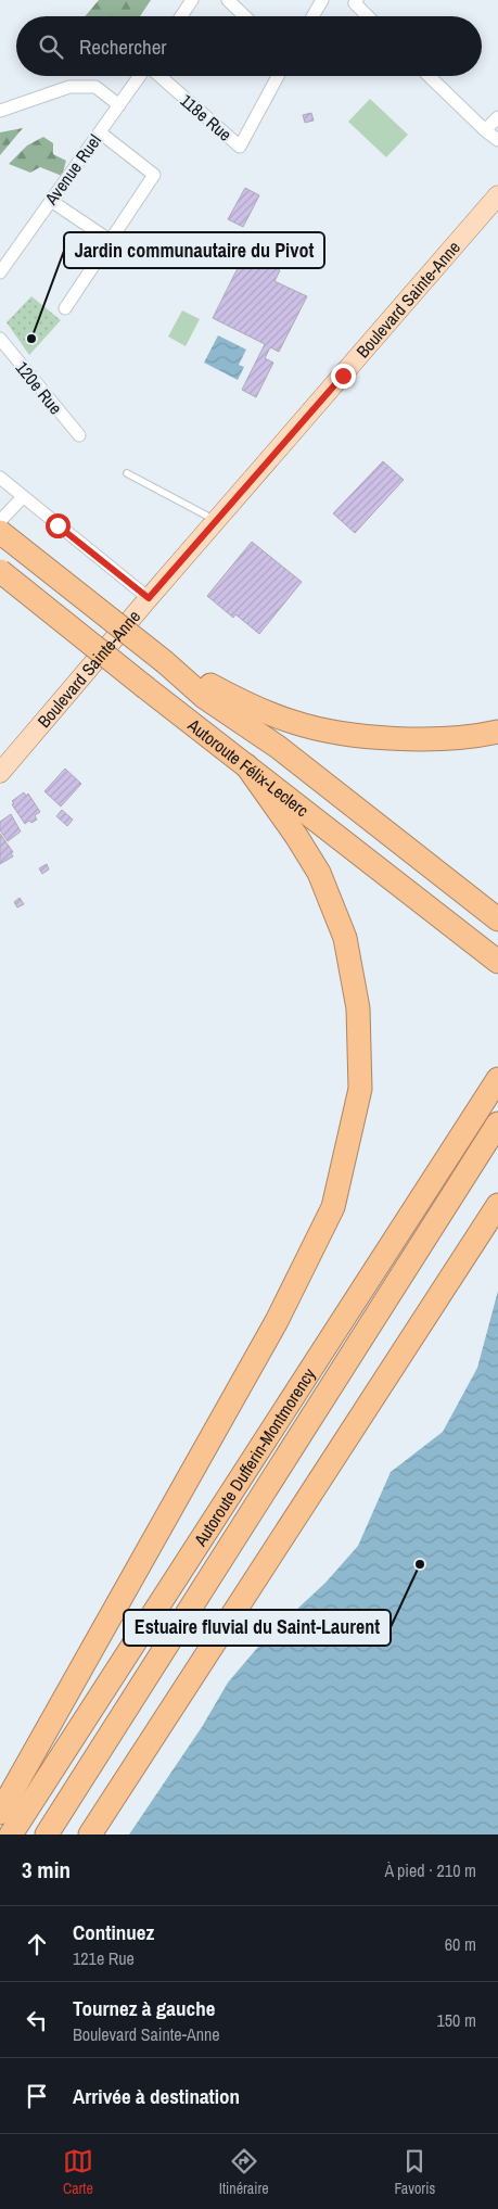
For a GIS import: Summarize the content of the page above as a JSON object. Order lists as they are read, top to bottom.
{
  "streets": {
    "highway": ["Autoroute Félix-Leclerc", "Autoroute Dufferin-Montmorency"],
    "main road": ["Boulevard Sainte-Anne"],
    "street": ["118e Rue", "Avenue Ruel", "120e Rue"]
  },
  "places": ["Jardin communautaire du Pivot", "Estuaire fluvial du Saint-Laurent"],
  "page": {
    "search": "Rechercher",
    "heading": ["3 min", "À pied · 210 m"],
    "list": [
      ["Continuez", "121e Rue", "60 m"],
      ["Tournez à gauche", "Boulevard Sainte-Anne", "150 m"],
      "Arrivée à destination"
    ],
    "nav": ["Carte", "Itinéraire", "Favoris"]
  }
}
